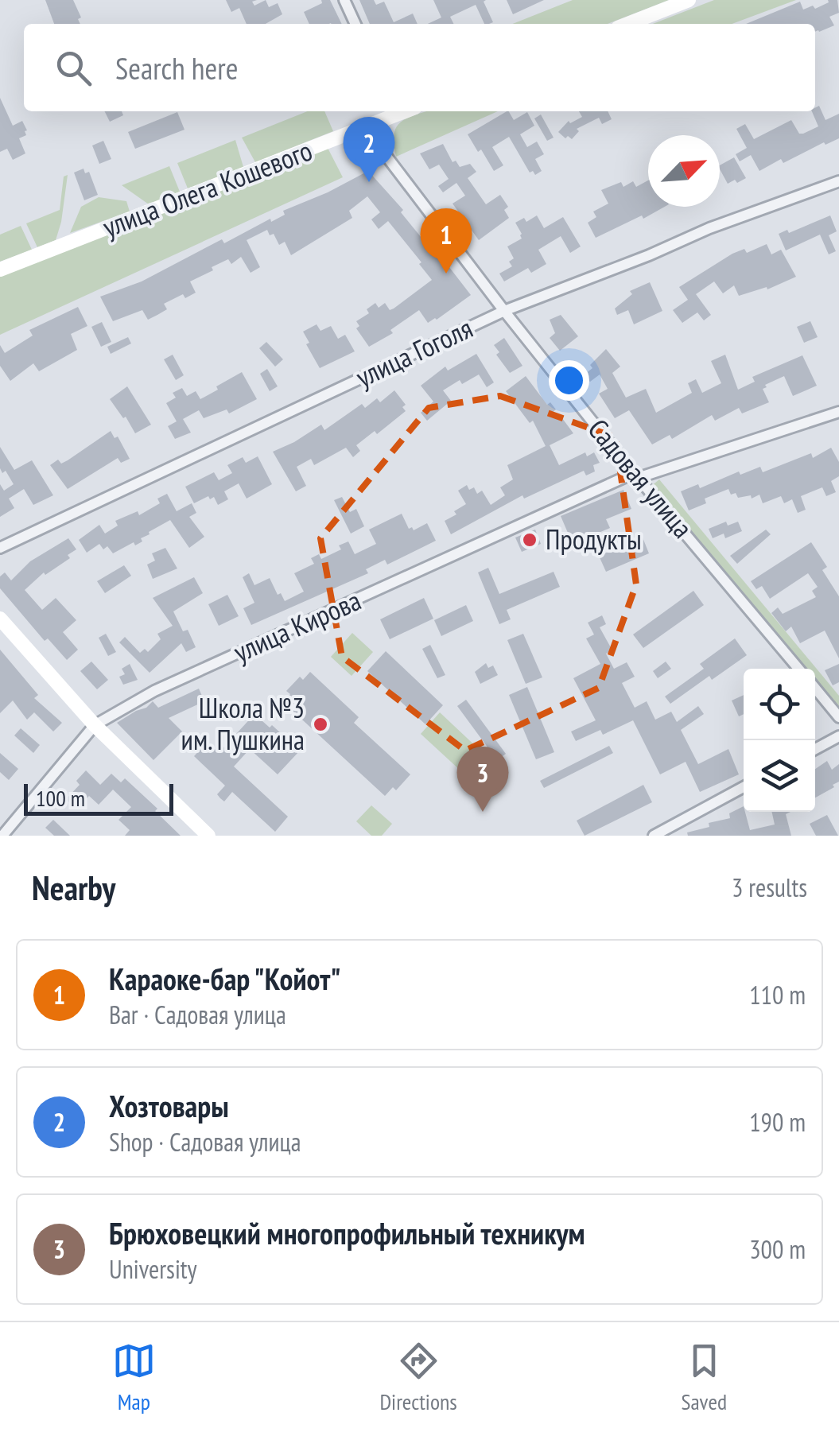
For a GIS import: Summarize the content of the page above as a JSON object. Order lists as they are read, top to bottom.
{
  "streets": {
    "street": [
      "улица Олега Кошевого",
      "улица Гоголя",
      "Садовая улица",
      "улица Кирова"
    ]
  },
  "crossings": [
    ["улица Олега Кошевого", "Садовая улица"],
    ["улица Гоголя", "Садовая улица"],
    ["Садовая улица", "улица Кирова"]
  ],
  "places": ["Продукты", "Школа №3 им. Пушкина"],
  "scale_bar": "100 m",
  "north": "top right",
  "page": {
    "search": "Search here",
    "pins": ["2", "1", "3"],
    "scale": "100 m",
    "heading": ["Nearby", "3 results"],
    "list": [
      {
        "mark": "1",
        "name": "Караоке-бар \"Койот\"",
        "note": "Bar · Садовая улица",
        "value": "110 m"
      },
      {
        "mark": "2",
        "name": "Хозтовары",
        "note": "Shop · Садовая улица",
        "value": "190 m"
      },
      {
        "mark": "3",
        "name": "Брюховецкий многопрофильный техникум",
        "note": "University",
        "value": "300 m"
      }
    ],
    "nav": ["Map", "Directions", "Saved"]
  }
}
